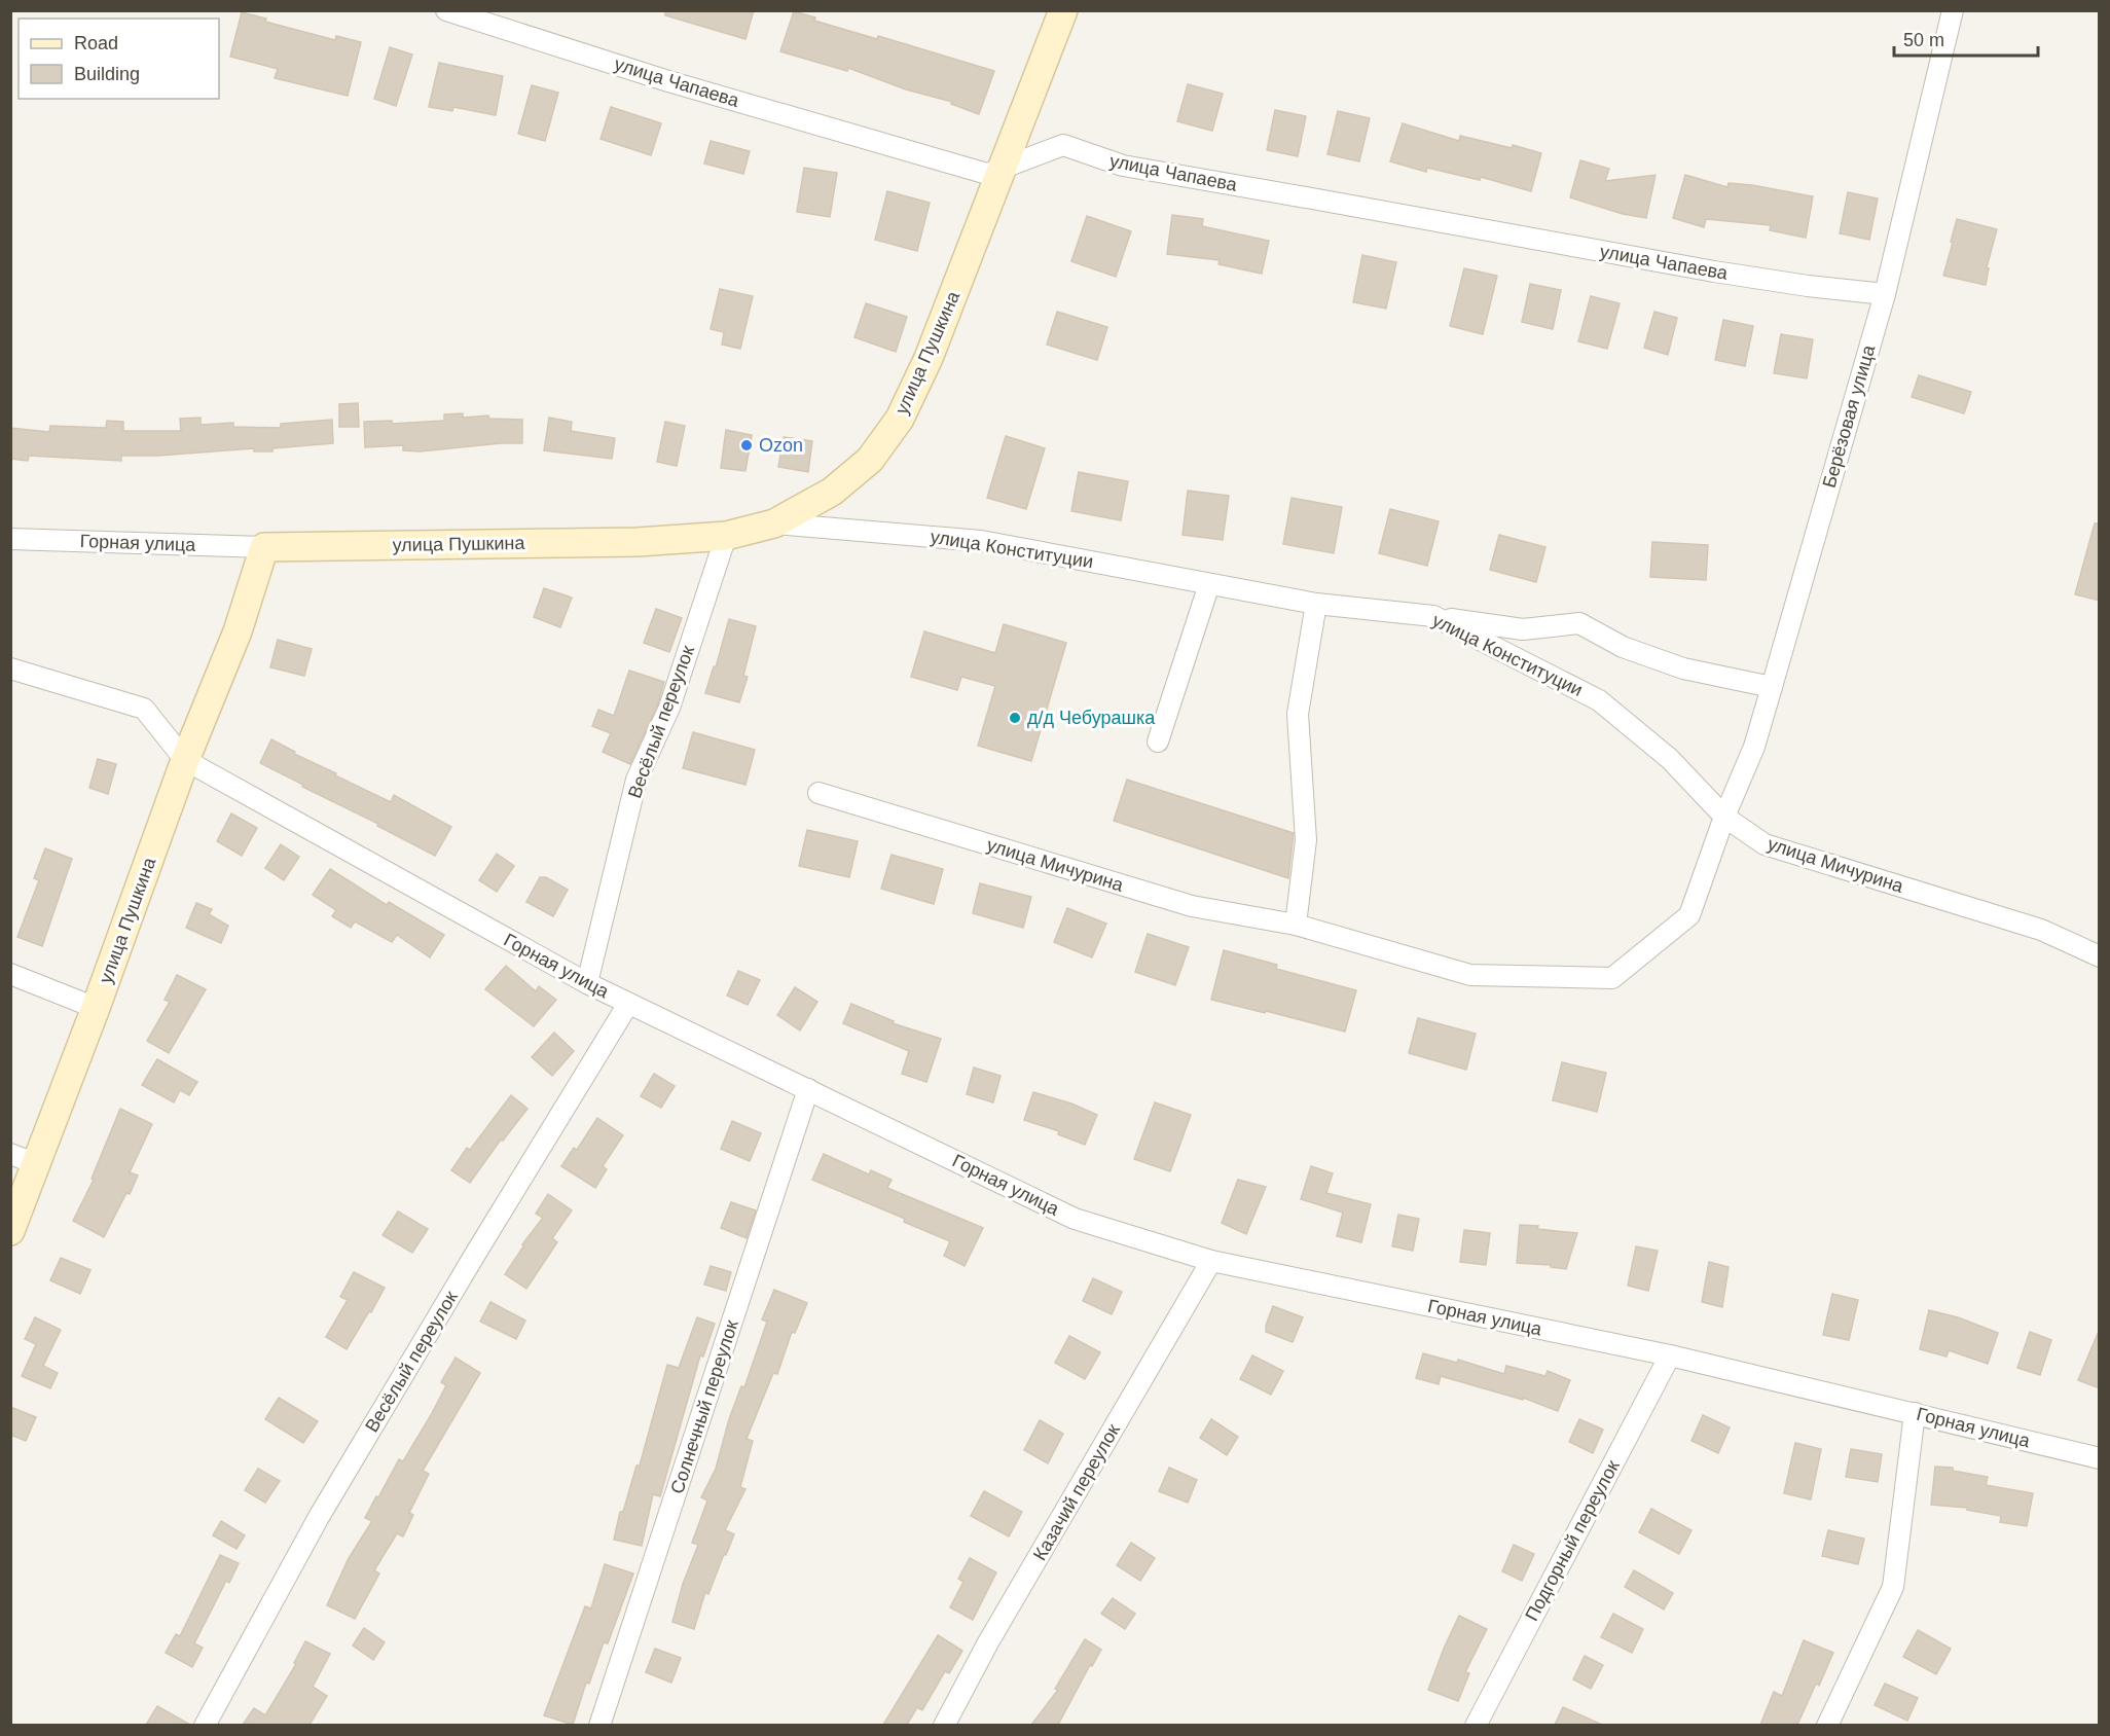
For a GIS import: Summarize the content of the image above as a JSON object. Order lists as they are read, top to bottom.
{
  "streets": {
    "main road": ["улица Пушкина"],
    "street": [
      "улица Чапаева",
      "Берёзовая улица",
      "Горная улица",
      "улица Конституции",
      "Весёлый переулок",
      "улица Мичурина",
      "Солнечный переулок",
      "Казачий переулок",
      "Подгорный переулок"
    ]
  },
  "crossings": [
    ["улица Чапаева", "улица Пушкина"],
    ["улица Чапаева", "Берёзовая улица"],
    ["улица Пушкина", "Горная улица"],
    ["улица Пушкина", "улица Конституции"],
    ["улица Пушкина", "Весёлый переулок"],
    ["Берёзовая улица", "улица Конституции"],
    ["Берёзовая улица", "улица Мичурина"],
    ["Горная улица", "Весёлый переулок"],
    ["Горная улица", "Солнечный переулок"],
    ["Горная улица", "Казачий переулок"],
    ["Горная улица", "Подгорный переулок"],
    ["улица Конституции", "улица Мичурина"]
  ],
  "places": ["Ozon", "д/д Чебурашка"],
  "legend": ["Road", "Building"],
  "scale_bar": "50 m"
}
